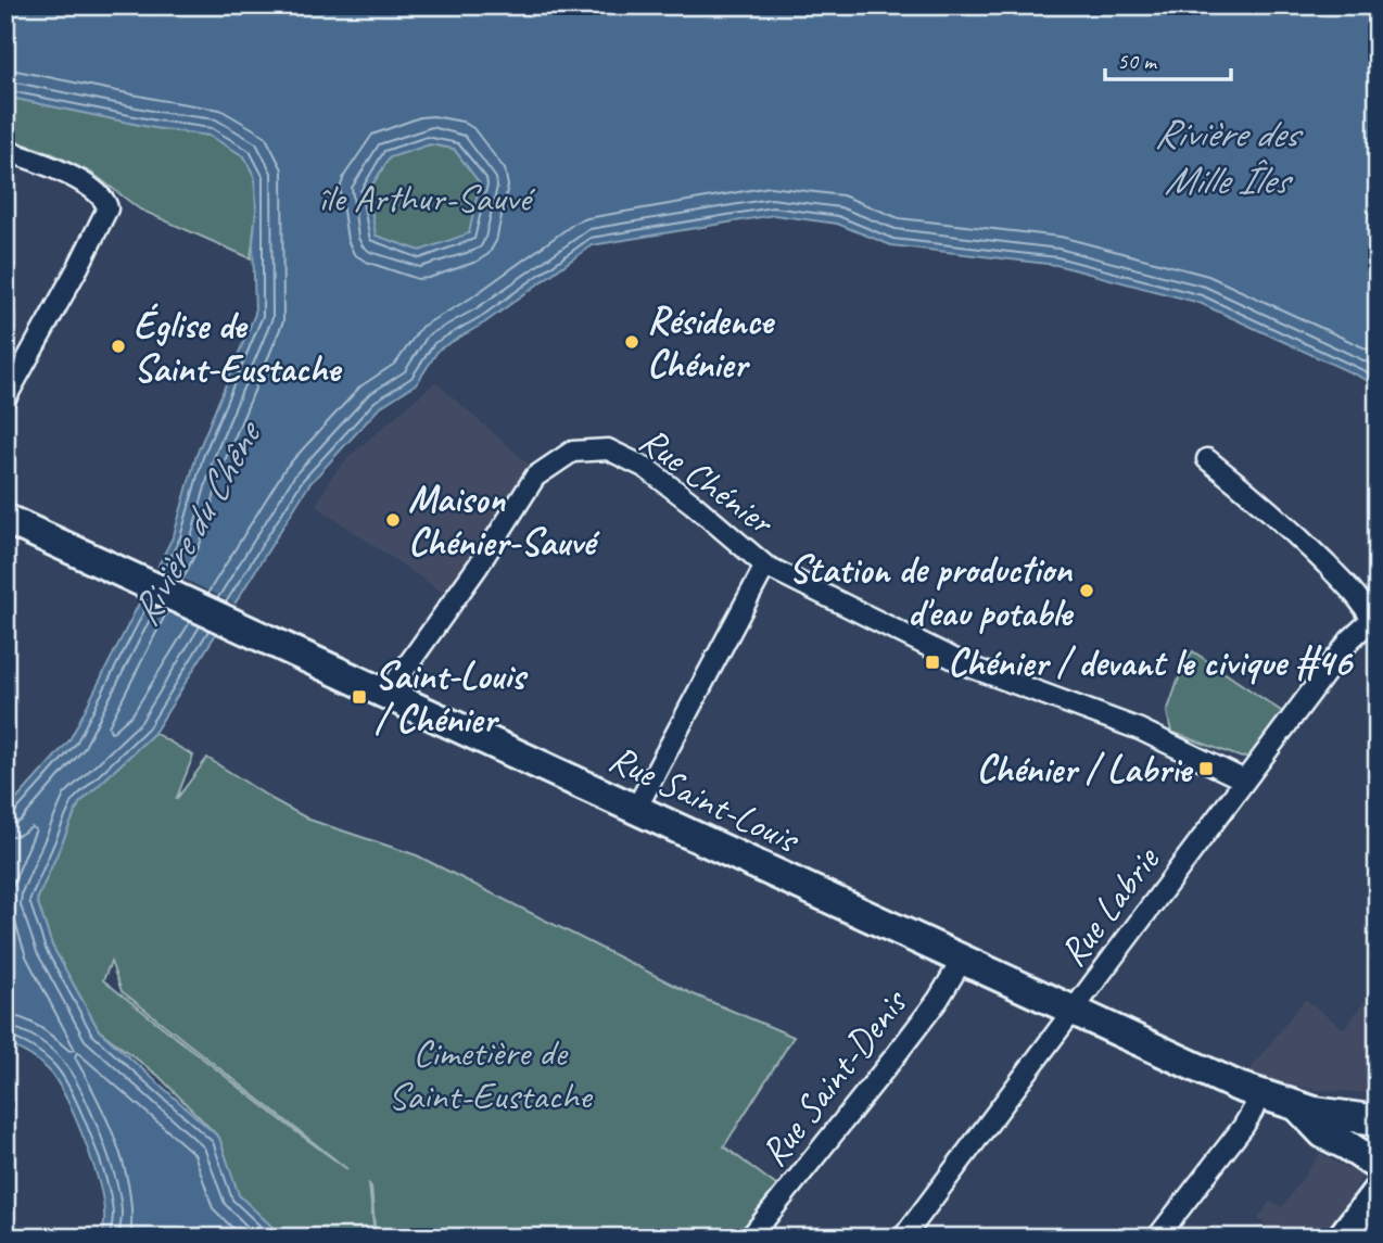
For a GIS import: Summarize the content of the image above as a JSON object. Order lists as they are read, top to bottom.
{
  "streets": {
    "main road": ["Rue Saint-Louis"],
    "street": ["Rue Chénier", "Rue Labrie", "Rue Saint-Denis"]
  },
  "crossings": [
    ["Rue Chénier", "Rue Saint-Louis"],
    ["Rue Chénier", "Rue Labrie"],
    ["Rue Saint-Louis", "Rue Labrie"],
    ["Rue Saint-Louis", "Rue Saint-Denis"]
  ],
  "water": ["Rivière des Mille Îles", "Rivière du Chêne"],
  "parks": ["île Arthur-Sauvé", "Cimetière de Saint-Eustache"],
  "places": {
    "other": [
      "Résidence Chénier",
      "Église de Saint-Eustache",
      "Maison Chénier-Sauvé",
      "Station de production d'eau potable"
    ],
    "transit": ["Chénier / devant le civique #46", "Saint-Louis / Chénier", "Chénier / Labrie"]
  },
  "scale_bar": "50 m"
}
